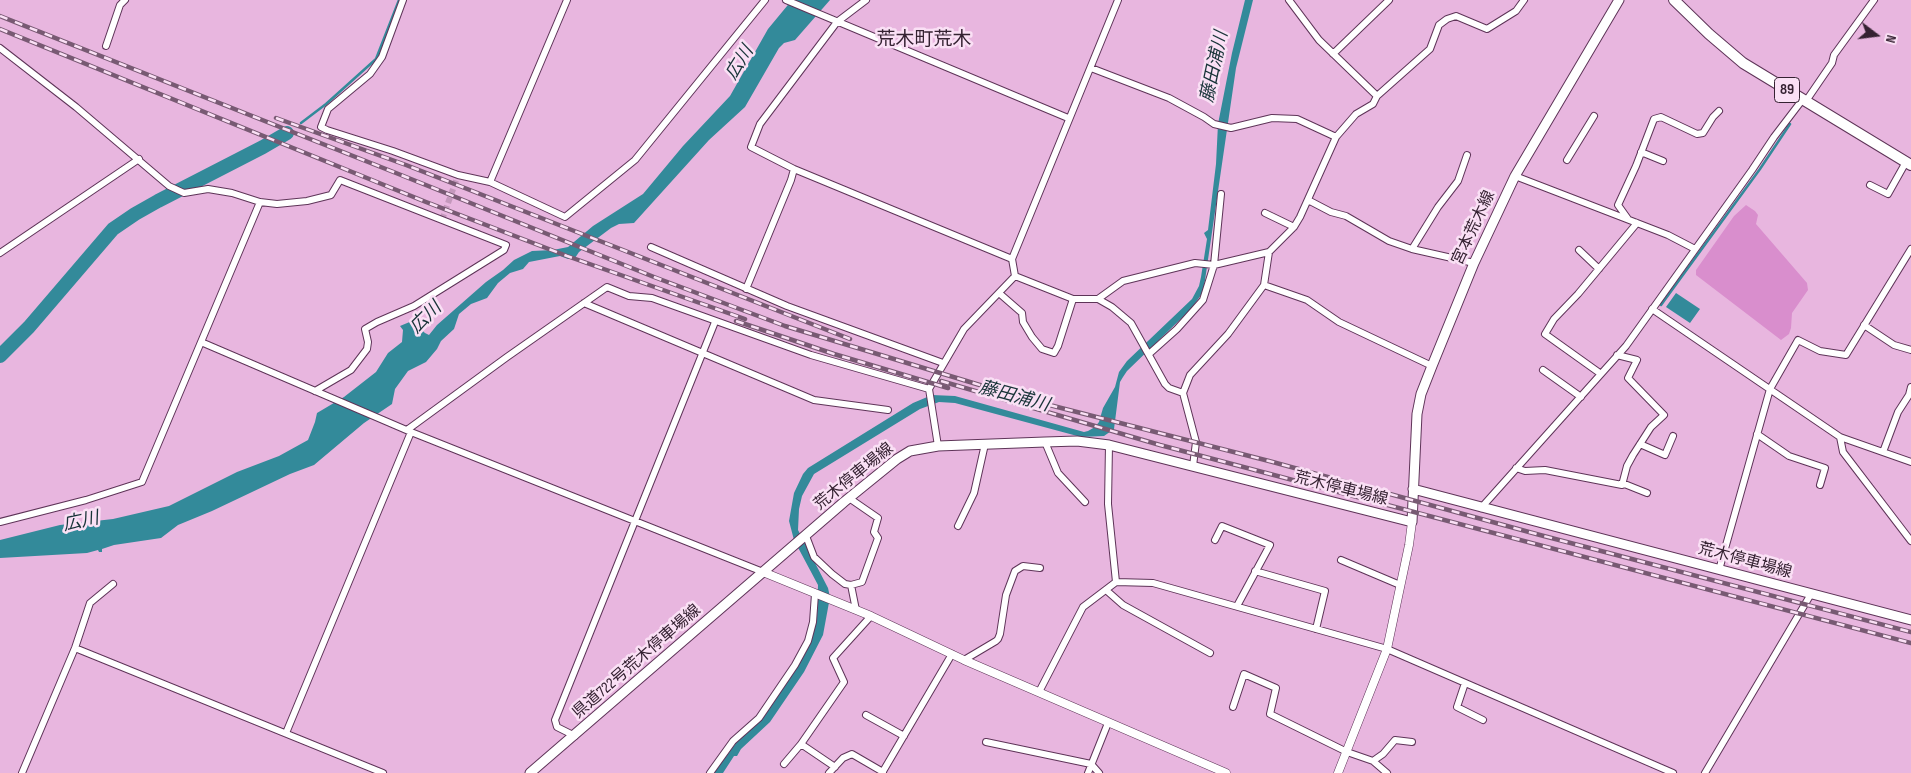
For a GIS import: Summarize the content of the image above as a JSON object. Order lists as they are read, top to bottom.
{
  "streets": {
    "main road": [
      "89",
      "宮本荒木線",
      "荒木停車場線",
      "県道722号荒木停車場線"
    ]
  },
  "crossings": [
    ["宮本荒木線", "荒木停車場線"],
    ["荒木停車場線", "県道722号荒木停車場線"]
  ],
  "districts": ["荒木町荒木"],
  "water": ["広川", "藤田浦川"],
  "north": "right"
}
